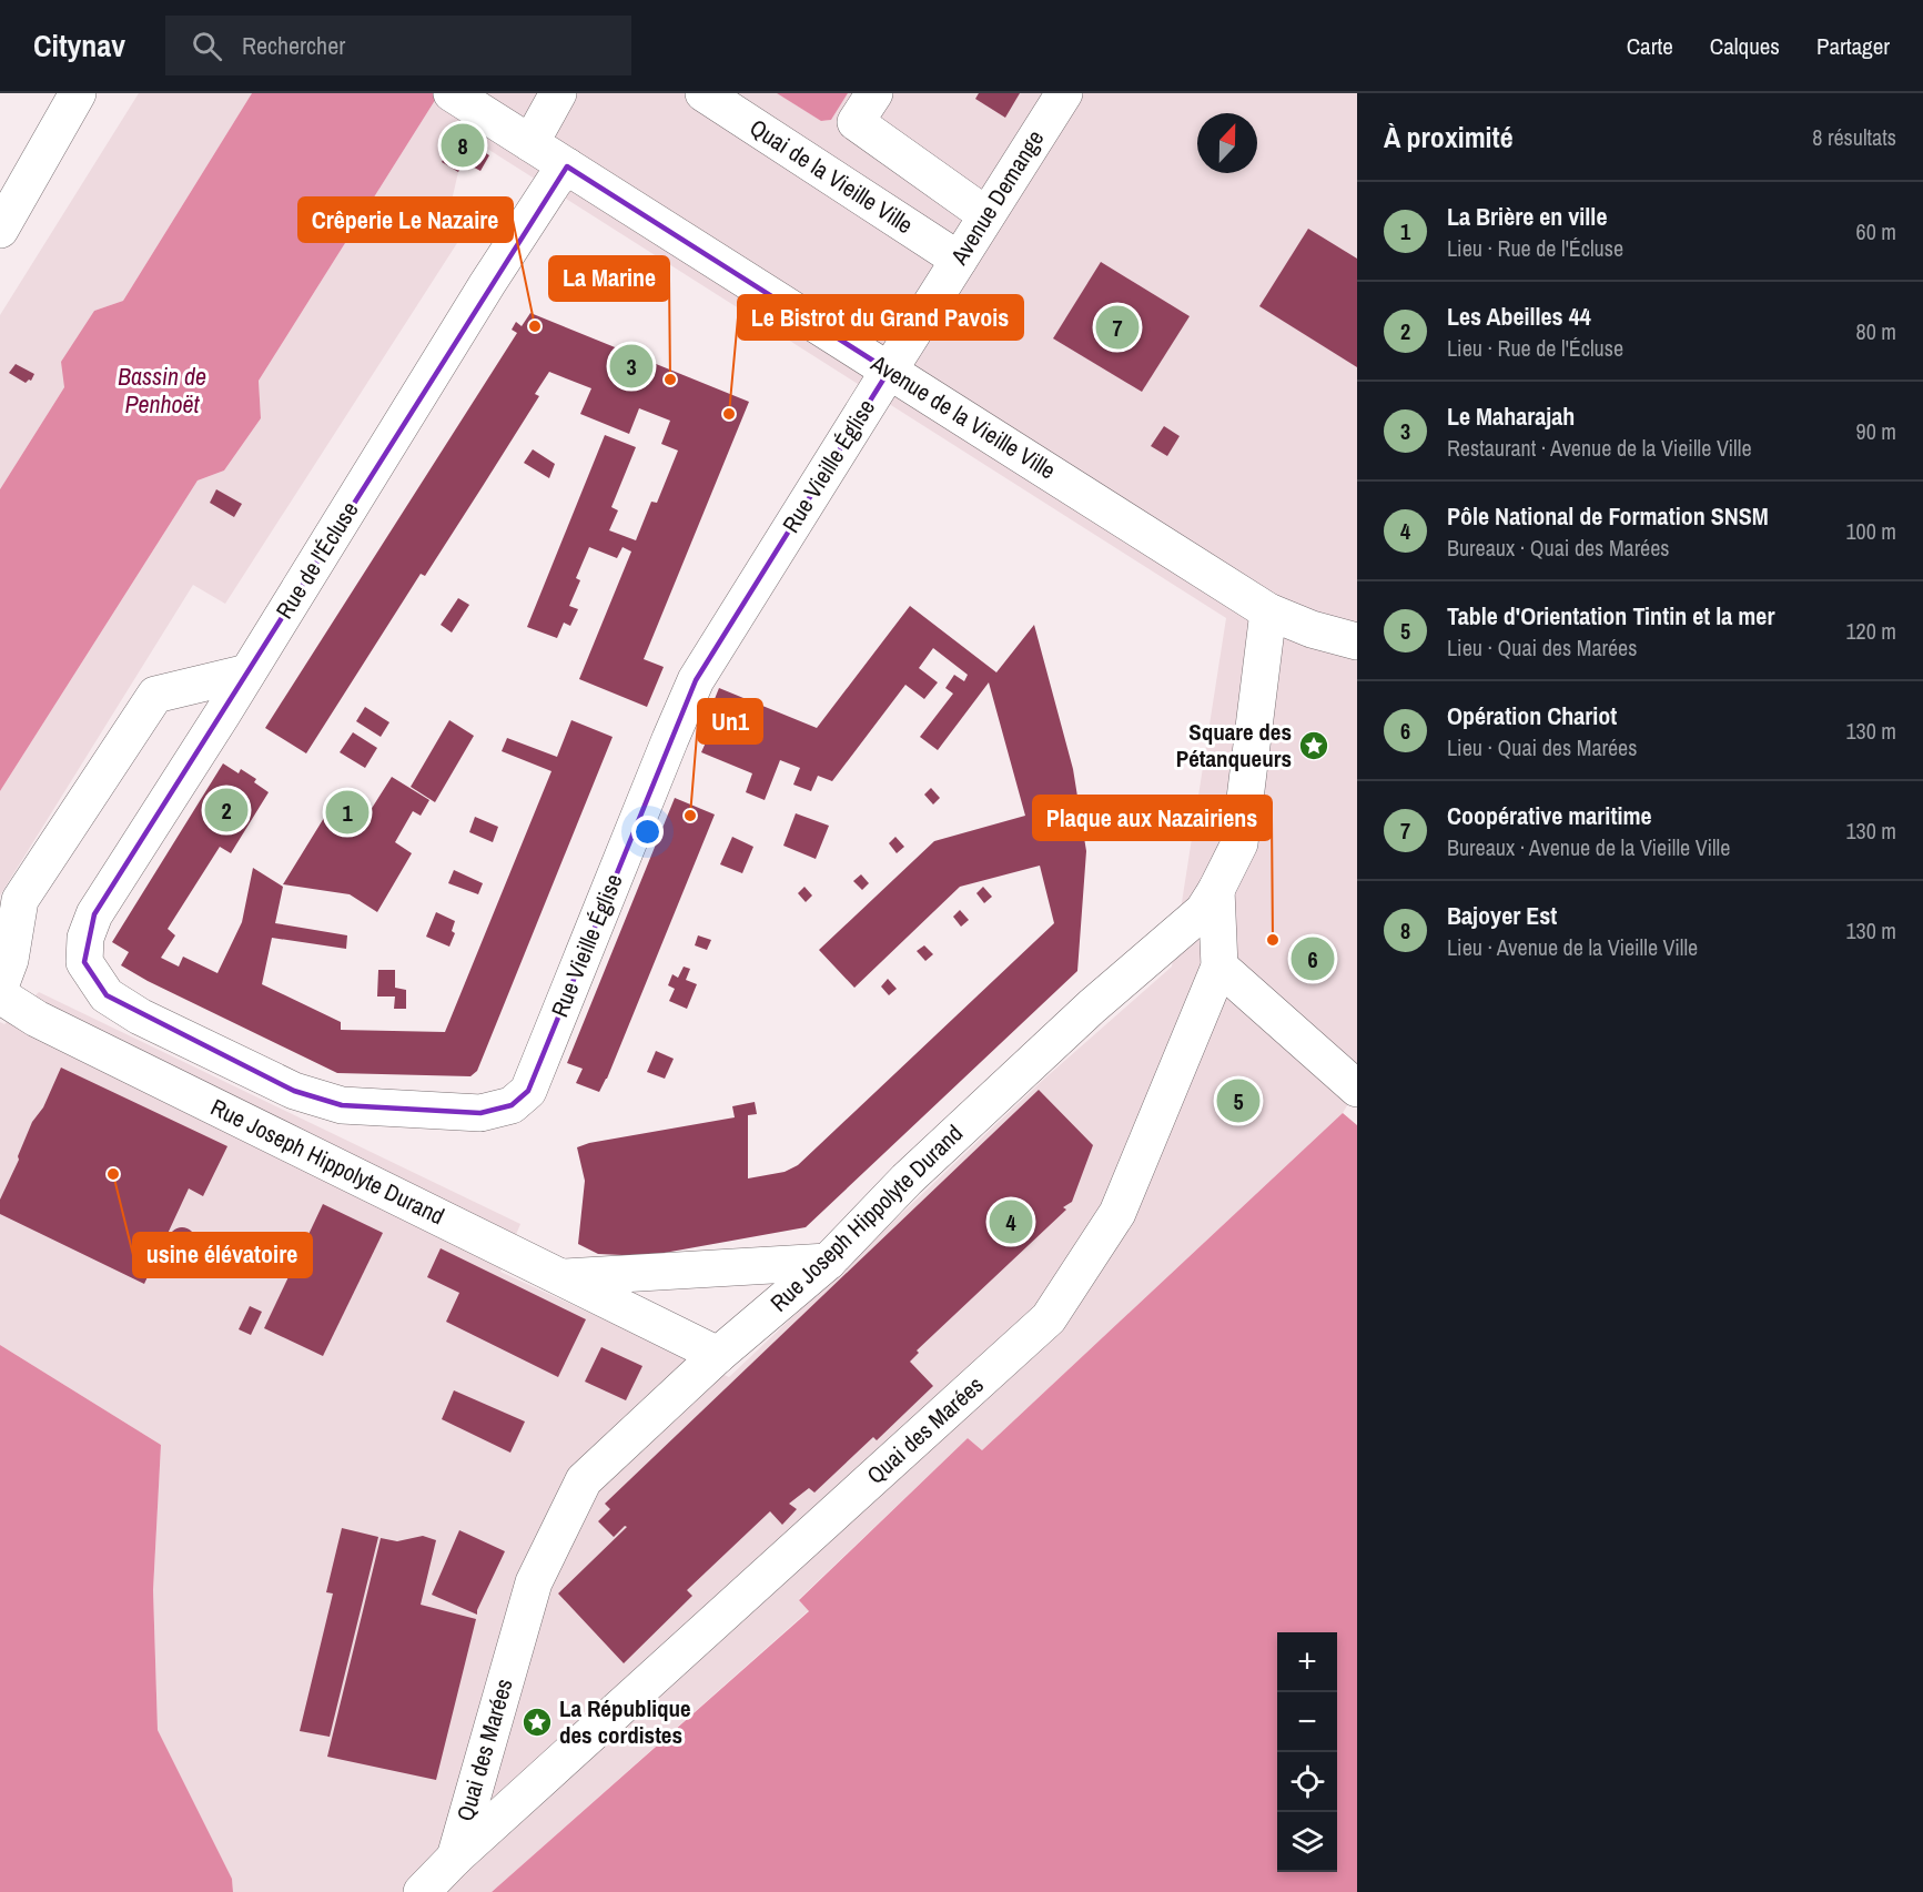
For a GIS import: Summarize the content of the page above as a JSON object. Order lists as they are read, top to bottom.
{
  "streets": {
    "street": [
      "Quai de la Vieille Ville",
      "Avenue Demange",
      "Avenue de la Vieille Ville",
      "Rue Vieille Église",
      "Rue de l'Écluse",
      "Rue Joseph Hippolyte Durand",
      "Quai des Marées"
    ]
  },
  "crossings": [
    ["Quai de la Vieille Ville", "Avenue Demange"],
    ["Avenue Demange", "Avenue de la Vieille Ville"],
    ["Avenue Demange", "Rue Vieille Église"],
    ["Avenue de la Vieille Ville", "Rue Vieille Église"],
    ["Avenue de la Vieille Ville", "Rue de l'Écluse"],
    ["Avenue de la Vieille Ville", "Rue Joseph Hippolyte Durand"],
    ["Rue Vieille Église", "Rue de l'Écluse"],
    ["Rue Joseph Hippolyte Durand", "Quai des Marées"]
  ],
  "water": ["Bassin de Penhoët"],
  "places": {
    "other": [
      "Crêperie Le Nazaire",
      "La Marine",
      "Le Bistrot du Grand Pavois",
      "Un1",
      "Plaque aux Nazairiens",
      "usine élévatoire"
    ],
    "place": ["Square des Pétanqueurs", "La République des cordistes"]
  },
  "north": "top",
  "page": {
    "header": "Citynav",
    "search": "Rechercher",
    "nav": ["Carte", "Calques", "Partager"],
    "heading": ["À proximité", "8 résultats"],
    "pins": [
      "8",
      "7",
      "3",
      "2",
      "1",
      "6",
      "5",
      "4"
    ],
    "list": [
      {
        "mark": "1",
        "name": "La Brière en ville",
        "note": "Lieu · Rue de l'Écluse",
        "value": "60 m"
      },
      {
        "mark": "2",
        "name": "Les Abeilles 44",
        "note": "Lieu · Rue de l'Écluse",
        "value": "80 m"
      },
      {
        "mark": "3",
        "name": "Le Maharajah",
        "note": "Restaurant · Avenue de la Vieille Ville",
        "value": "90 m"
      },
      {
        "mark": "4",
        "name": "Pôle National de Formation SNSM",
        "note": "Bureaux · Quai des Marées",
        "value": "100 m"
      },
      {
        "mark": "5",
        "name": "Table d'Orientation Tintin et la mer",
        "note": "Lieu · Quai des Marées",
        "value": "120 m"
      },
      {
        "mark": "6",
        "name": "Opération Chariot",
        "note": "Lieu · Quai des Marées",
        "value": "130 m"
      },
      {
        "mark": "7",
        "name": "Coopérative maritime",
        "note": "Bureaux · Avenue de la Vieille Ville",
        "value": "130 m"
      },
      {
        "mark": "8",
        "name": "Bajoyer Est",
        "note": "Lieu · Avenue de la Vieille Ville",
        "value": "130 m"
      }
    ],
    "map_buttons": ["+", "−"]
  }
}
